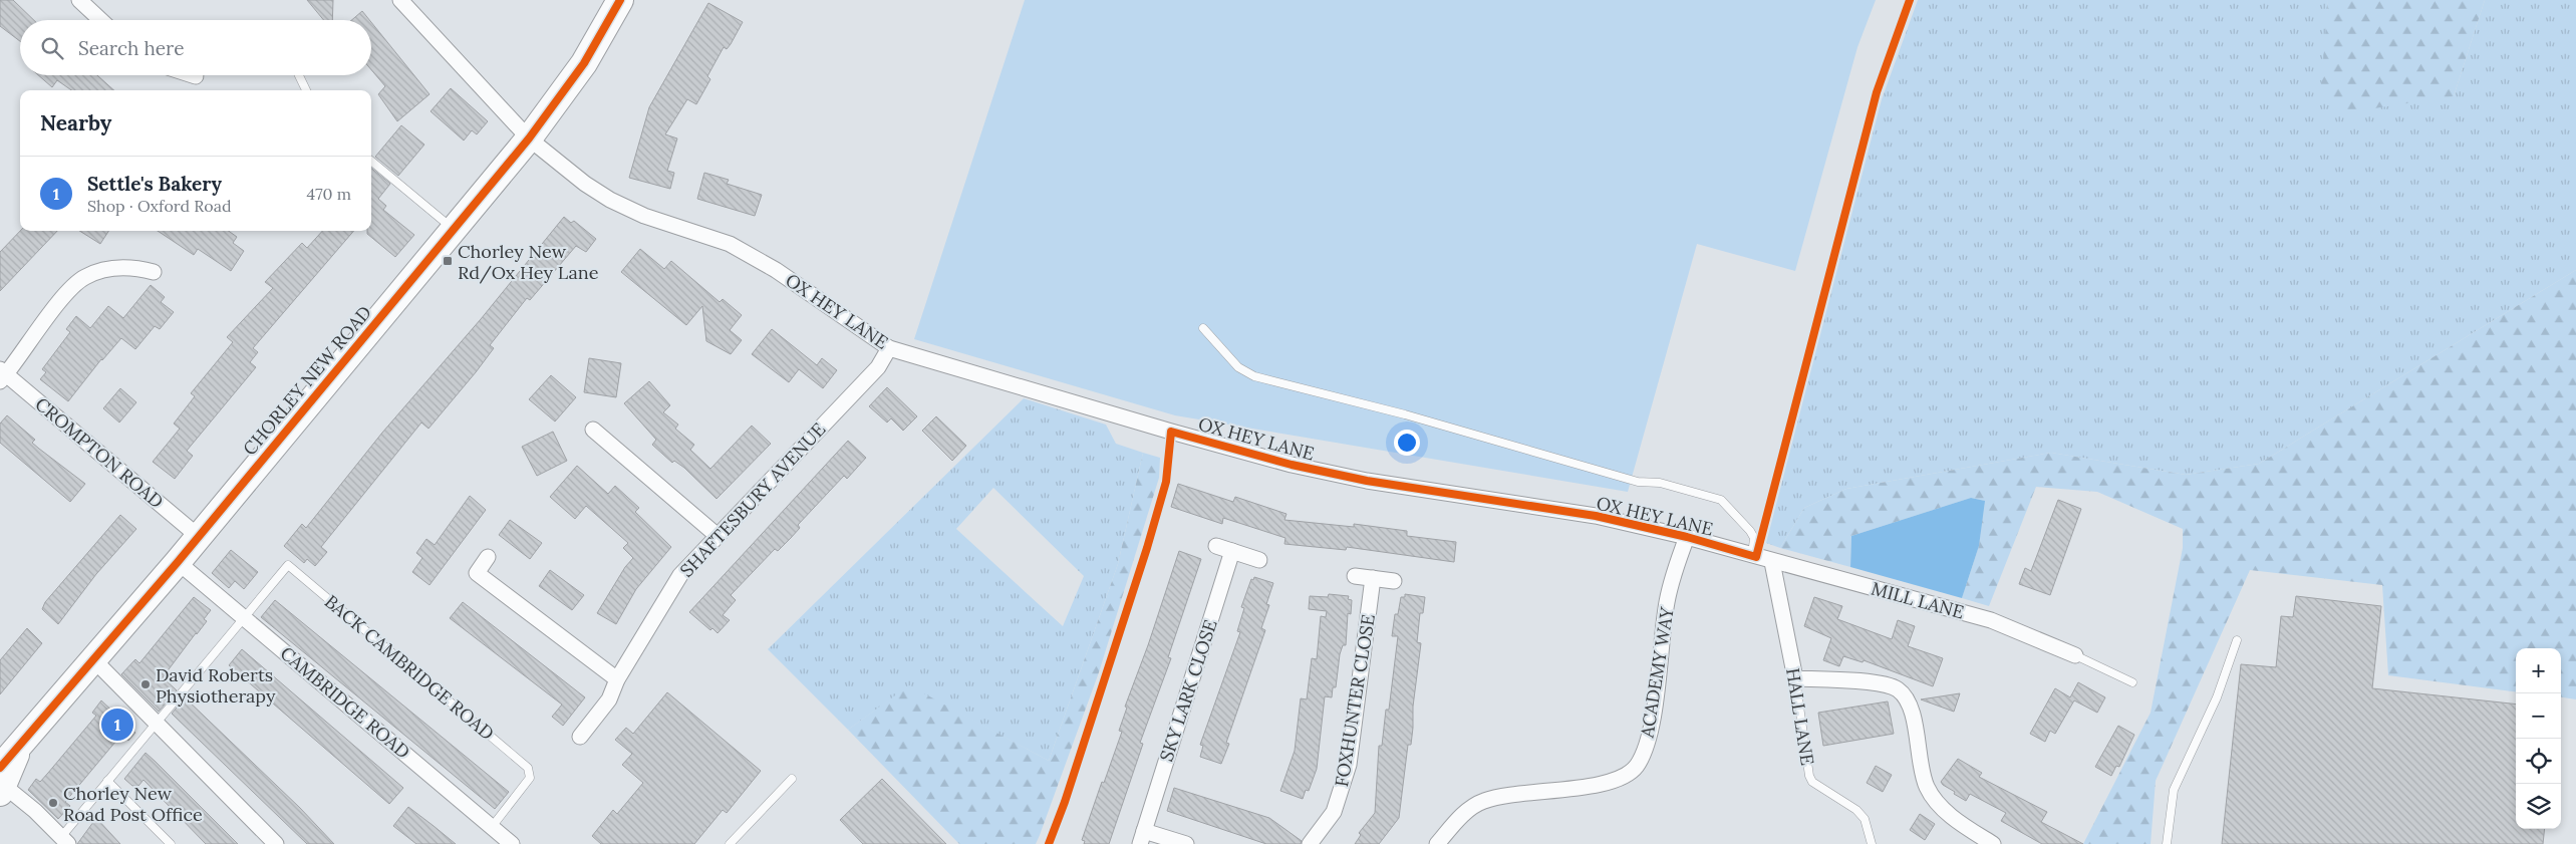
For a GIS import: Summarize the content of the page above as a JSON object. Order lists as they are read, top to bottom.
{
  "streets": {
    "highway": ["CHORLEY NEW ROAD"],
    "street": [
      "OX HEY LANE",
      "CROMPTON ROAD",
      "SHAFTESBURY AVENUE",
      "MILL LANE",
      "ACADEMY WAY",
      "SKY LARK CLOSE",
      "FOXHUNTER CLOSE",
      "CAMBRIDGE ROAD",
      "HALL LANE"
    ],
    "lane": ["BACK CAMBRIDGE ROAD"]
  },
  "crossings": [
    ["OX HEY LANE", "CHORLEY NEW ROAD"],
    ["OX HEY LANE", "SHAFTESBURY AVENUE"],
    ["OX HEY LANE", "MILL LANE"],
    ["OX HEY LANE", "ACADEMY WAY"],
    ["CHORLEY NEW ROAD", "CROMPTON ROAD"],
    ["CHORLEY NEW ROAD", "CAMBRIDGE ROAD"],
    ["MILL LANE", "HALL LANE"],
    ["BACK CAMBRIDGE ROAD", "CAMBRIDGE ROAD"]
  ],
  "places": {
    "transit": ["Chorley New Rd/Ox Hey Lane"],
    "other": ["David Roberts Physiotherapy", "Chorley New Road Post Office"]
  },
  "page": {
    "search": "Search here",
    "heading": "Nearby",
    "list": [
      {
        "mark": "1",
        "name": "Settle's Bakery",
        "note": "Shop · Oxford Road",
        "value": "470 m"
      }
    ],
    "map_buttons": ["+", "−"],
    "pins": "1"
  }
}
